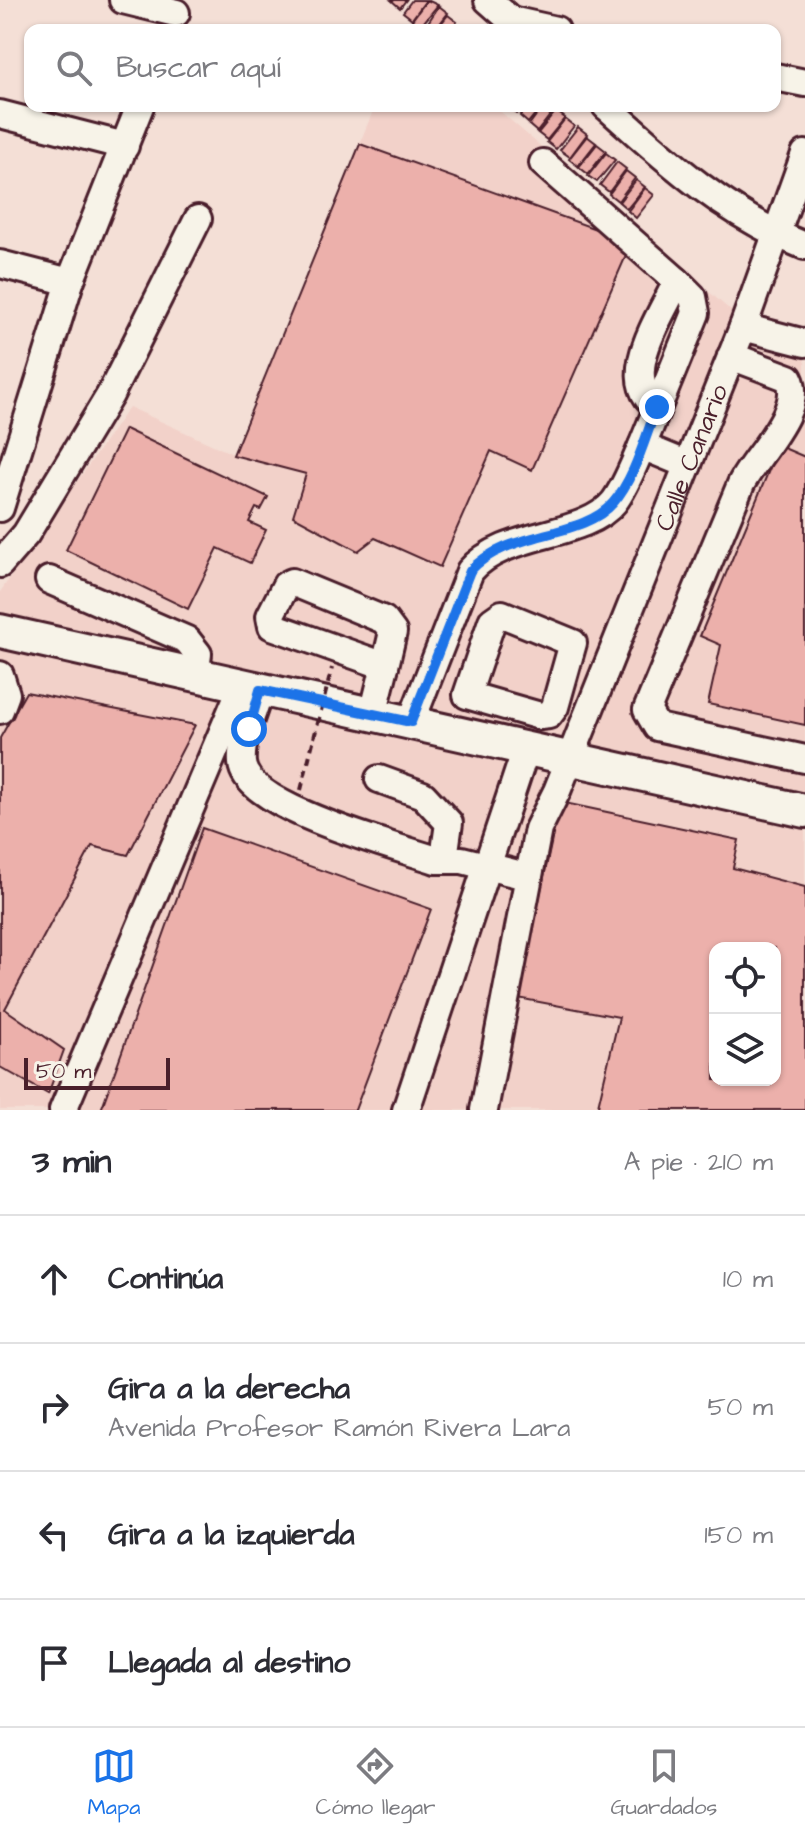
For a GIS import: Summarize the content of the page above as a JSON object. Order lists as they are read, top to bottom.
{
  "streets": {
    "street": ["Calle Canario"]
  },
  "scale_bar": "50 m",
  "page": {
    "search": "Buscar aquí",
    "scale": "50 m",
    "heading": ["3 min", "A pie · 210 m"],
    "list": [
      ["Continúa", "10 m"],
      ["Gira a la derecha", "Avenida Profesor Ramón Rivera Lara", "50 m"],
      ["Gira a la izquierda", "150 m"],
      "Llegada al destino"
    ],
    "nav": ["Mapa", "Cómo llegar", "Guardados"]
  }
}
